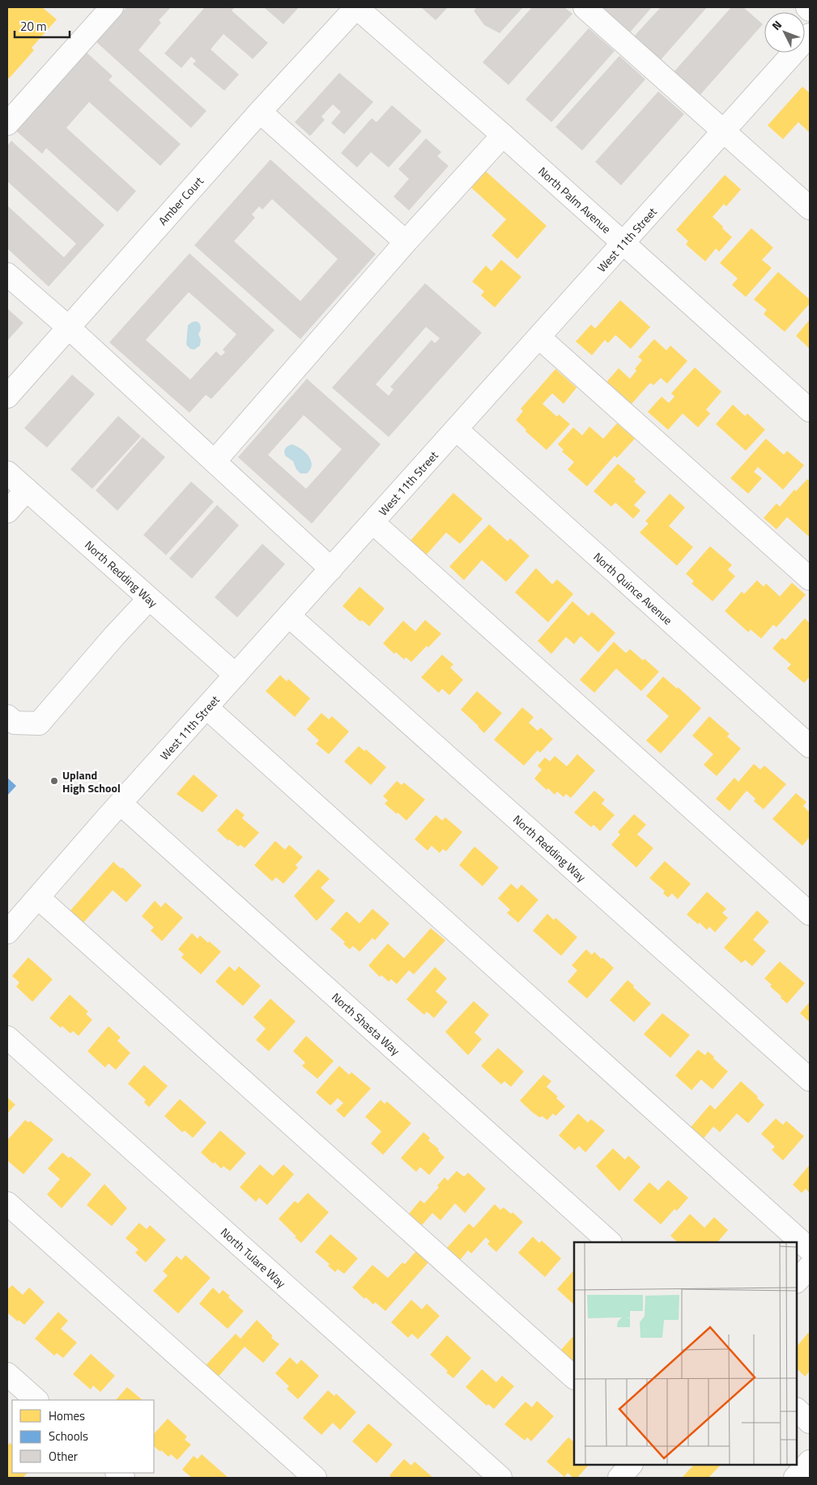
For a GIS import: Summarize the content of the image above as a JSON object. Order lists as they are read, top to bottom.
{
  "streets": {
    "street": [
      "North Palm Avenue",
      "Amber Court",
      "West 11th Street",
      "North Redding Way",
      "North Quince Avenue",
      "North Shasta Way",
      "North Tulare Way"
    ]
  },
  "crossings": [
    ["North Palm Avenue", "Amber Court"],
    ["North Palm Avenue", "West 11th Street"],
    ["West 11th Street", "North Redding Way"],
    ["West 11th Street", "North Quince Avenue"],
    ["West 11th Street", "North Shasta Way"]
  ],
  "places": ["Upland High School"],
  "legend": ["Homes", "Schools", "Other"],
  "scale_bar": "20 m",
  "north": "top left"
}
